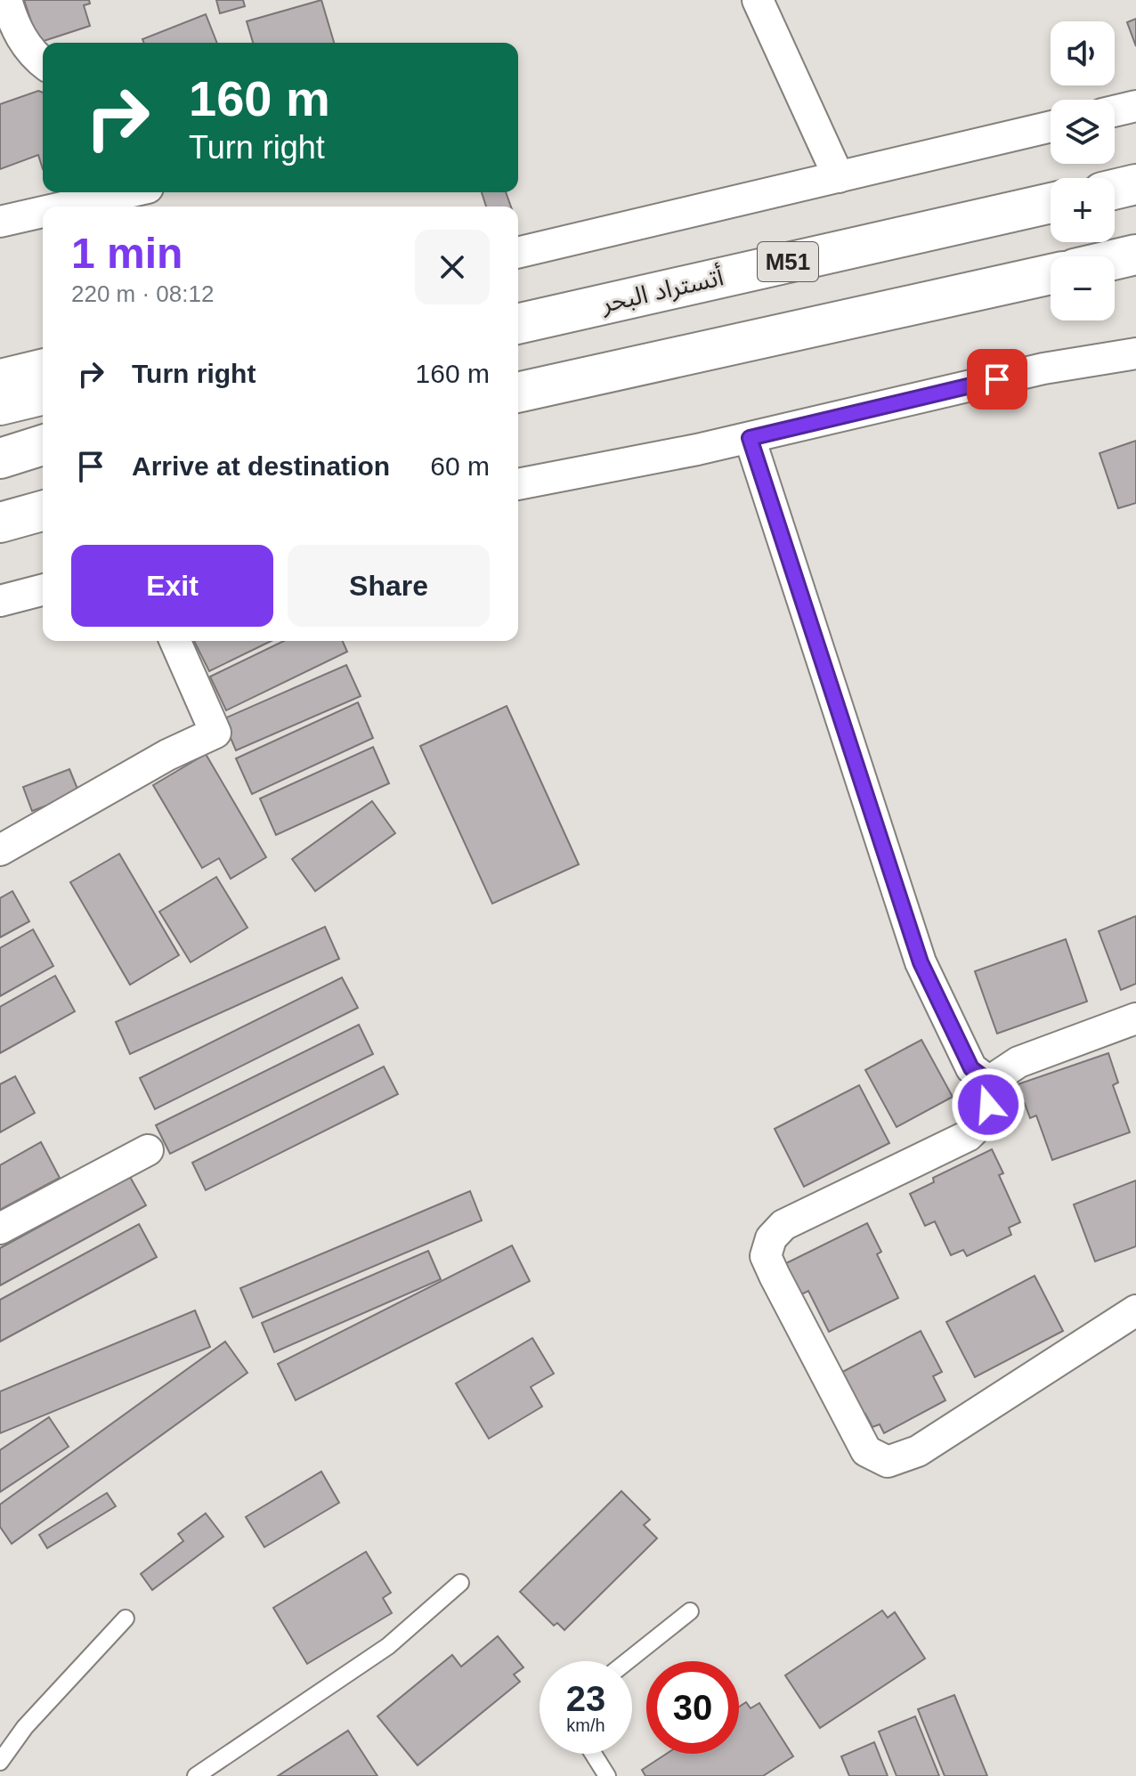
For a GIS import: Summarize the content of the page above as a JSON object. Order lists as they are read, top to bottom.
{
  "streets": {
    "highway": ["M51", "أتستراد البحر"]
  },
  "page": {
    "map_buttons": ["+", "−"],
    "turn": ["160 m", "Turn right"],
    "heading": ["1 min", "220 m · 08:12"],
    "list": [
      {
        "name": "Turn right",
        "value": "160 m"
      },
      {
        "name": "Arrive at destination",
        "value": "60 m"
      }
    ],
    "buttons": ["Exit", "Share"],
    "speed": "23 km/h",
    "limit": "30"
  }
}
